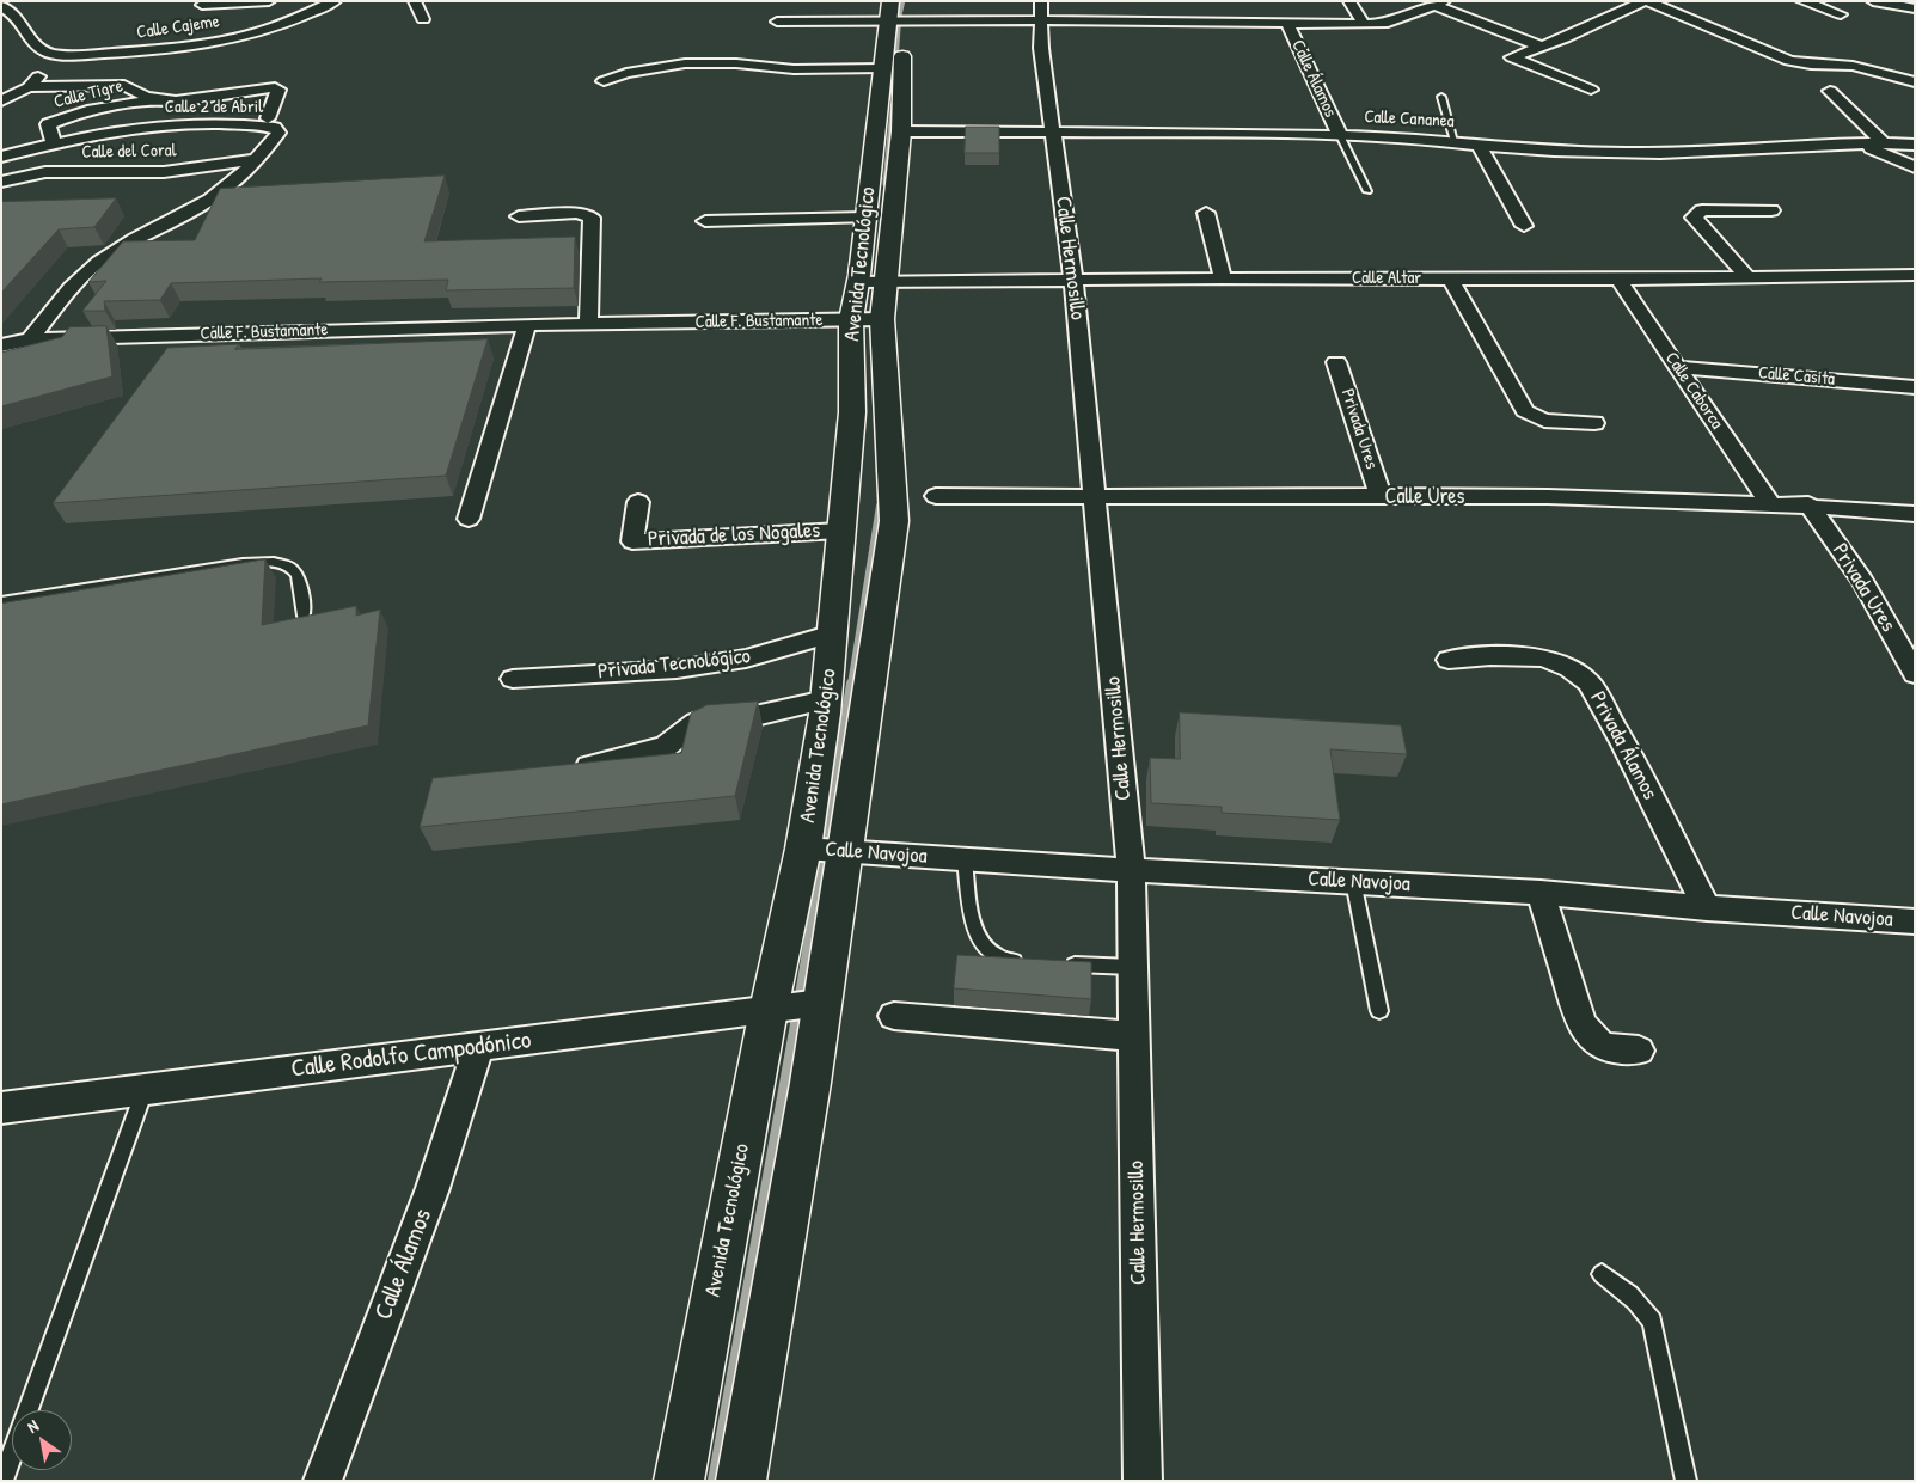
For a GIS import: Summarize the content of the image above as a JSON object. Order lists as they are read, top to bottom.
{
  "streets": {
    "main road": ["Avenida Tecnológico"],
    "street": [
      "Calle Cajeme",
      "Calle Álamos",
      "Calle Tigre",
      "Calle 2 de Abril",
      "Calle Cananea",
      "Calle del Coral",
      "Calle Hermosillo",
      "Calle Altar",
      "Calle F. Bustamante",
      "Calle Casita",
      "Calle Caborca",
      "Privada Ures",
      "Calle Ures",
      "Privada de los Nogales",
      "Privada Tecnológico",
      "Privada Álamos",
      "Calle Navojoa",
      "Calle Rodolfo Campodónico"
    ]
  },
  "crossings": [
    ["Calle Álamos", "Calle Cananea"],
    ["Calle Álamos", "Calle Rodolfo Campodónico"],
    ["Calle Tigre", "Calle 2 de Abril"],
    ["Calle 2 de Abril", "Calle del Coral"],
    ["Calle 2 de Abril", "Calle F. Bustamante"],
    ["Calle Cananea", "Calle Hermosillo"],
    ["Calle Cananea", "Avenida Tecnológico"],
    ["Calle Hermosillo", "Calle Altar"],
    ["Calle Hermosillo", "Calle Ures"],
    ["Calle Hermosillo", "Calle Navojoa"],
    ["Avenida Tecnológico", "Calle Altar"],
    ["Avenida Tecnológico", "Calle F. Bustamante"],
    ["Avenida Tecnológico", "Privada de los Nogales"],
    ["Avenida Tecnológico", "Privada Tecnológico"],
    ["Avenida Tecnológico", "Calle Navojoa"],
    ["Avenida Tecnológico", "Calle Rodolfo Campodónico"],
    ["Calle Altar", "Calle Caborca"],
    ["Calle Casita", "Calle Caborca"],
    ["Calle Caborca", "Calle Ures"],
    ["Privada Ures", "Calle Ures"],
    ["Privada Álamos", "Calle Navojoa"]
  ],
  "north": "top left"
}
